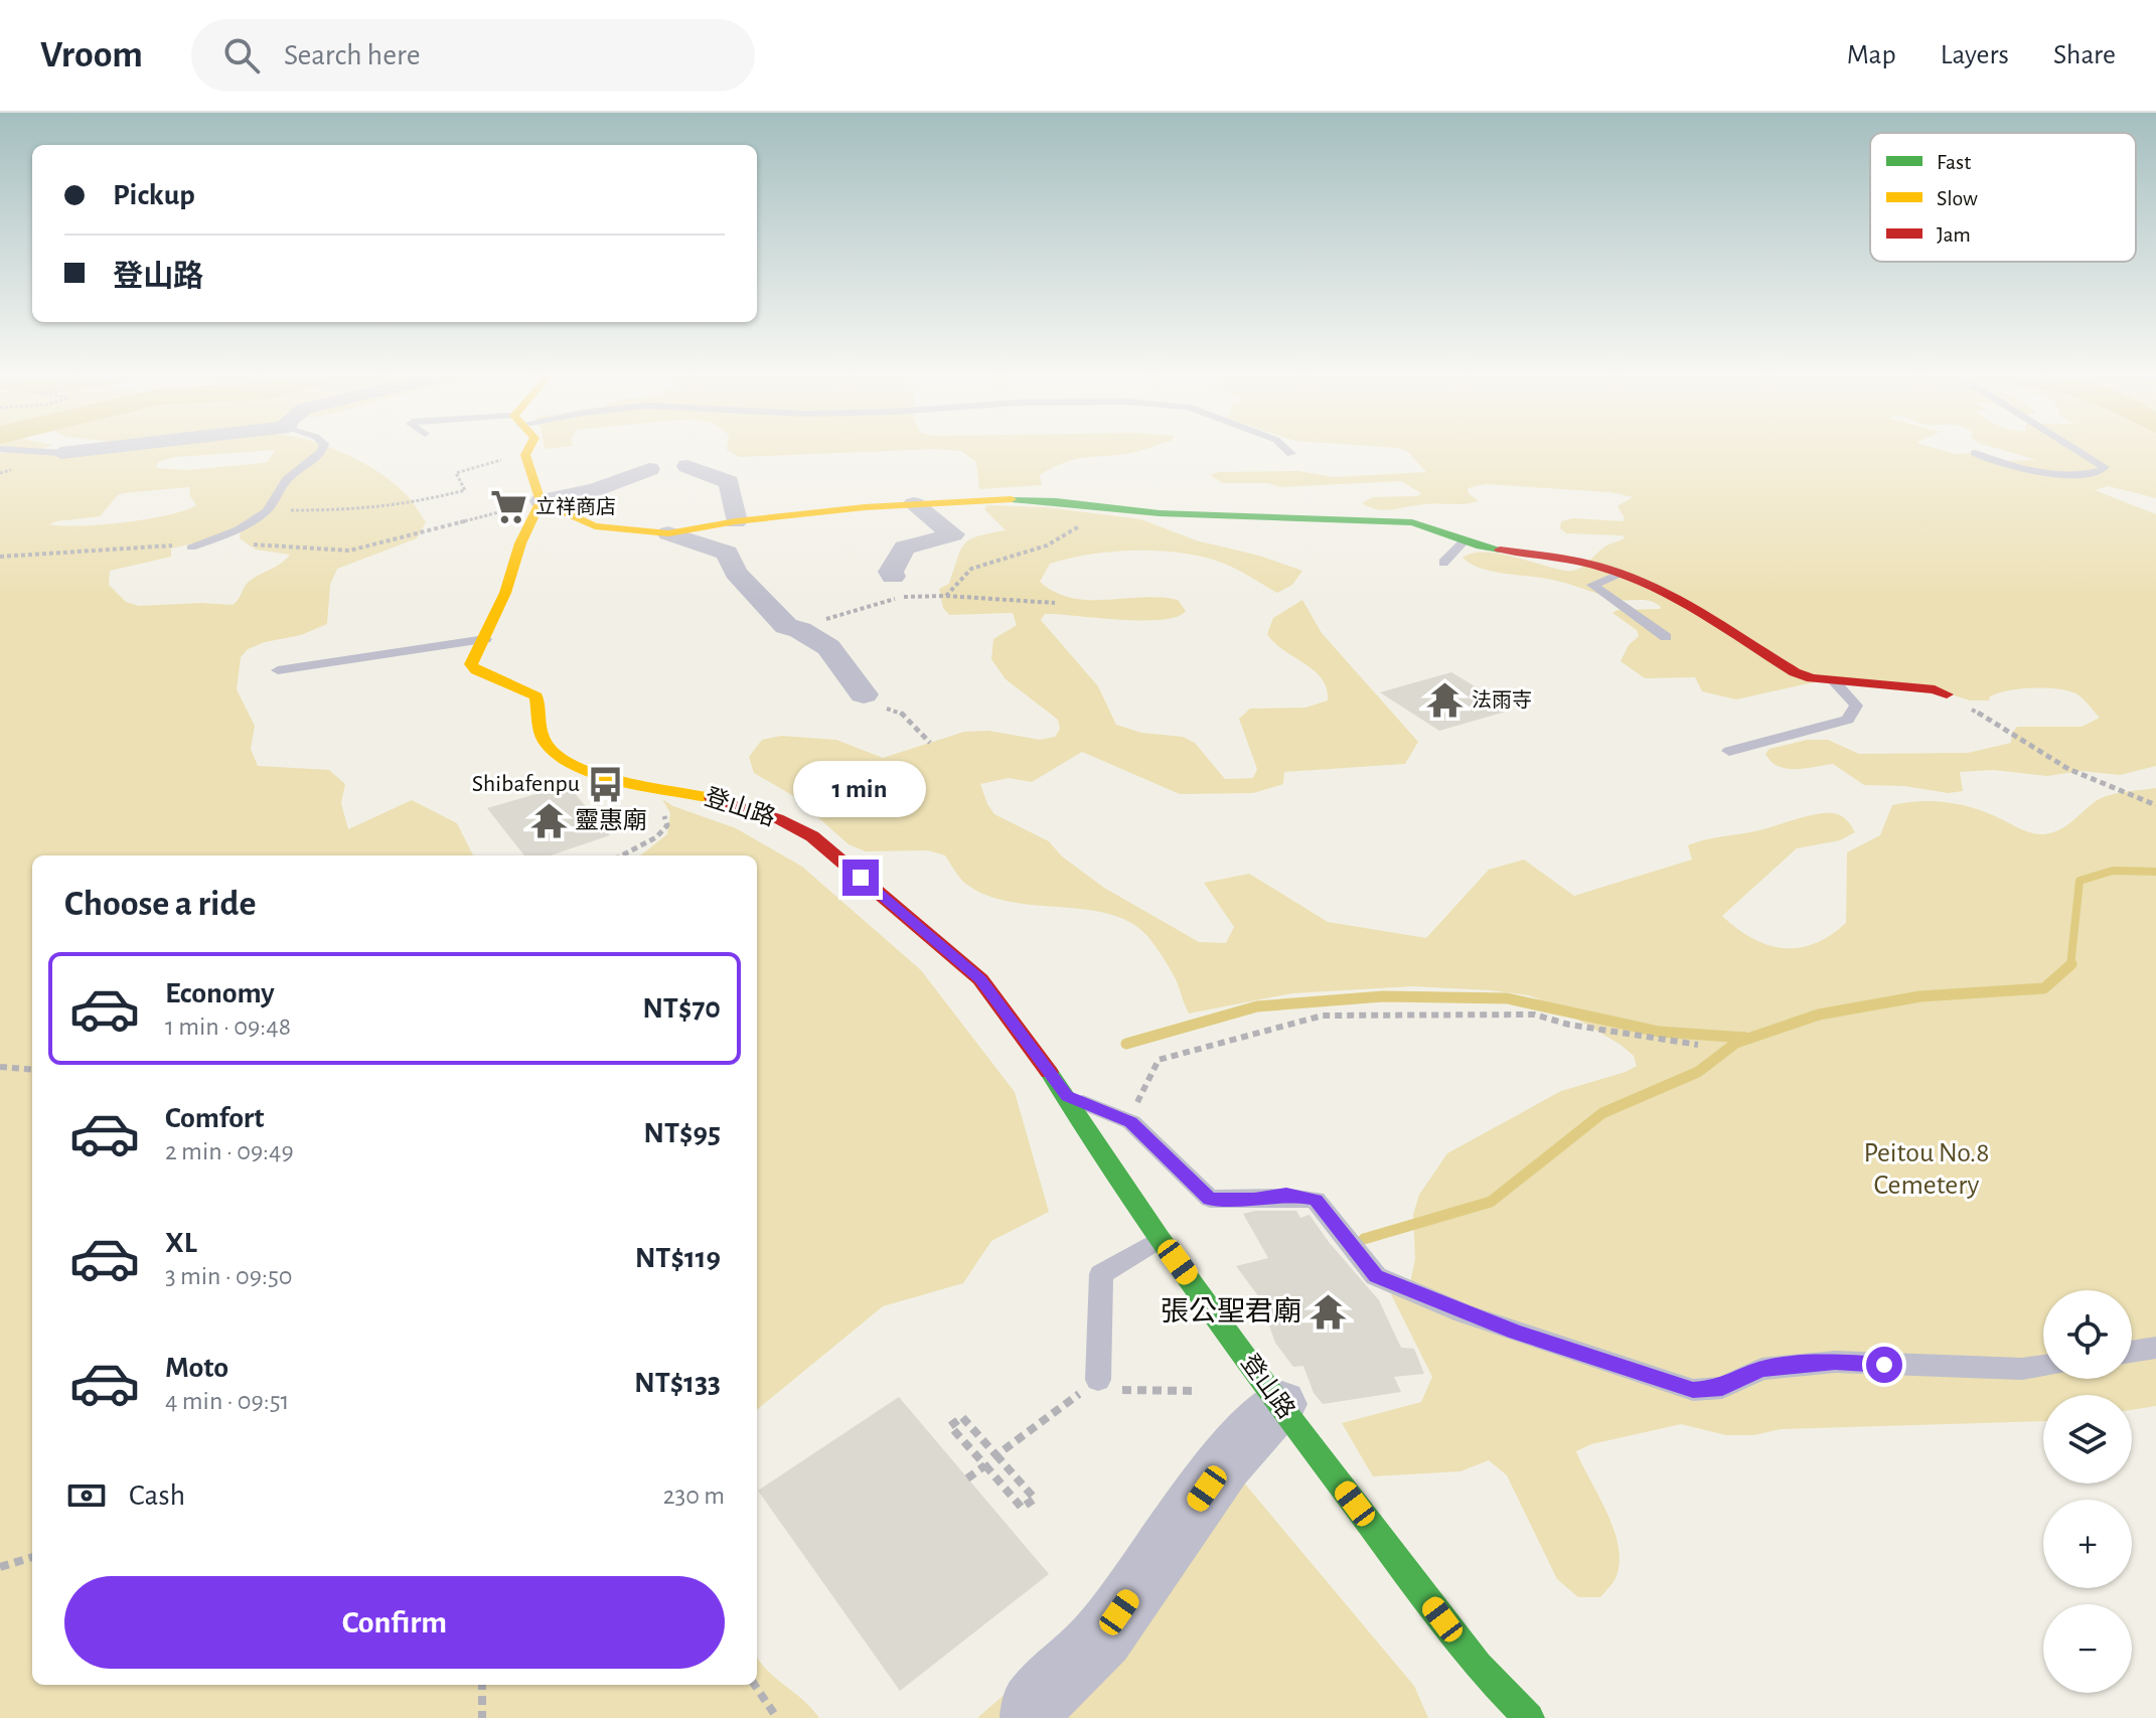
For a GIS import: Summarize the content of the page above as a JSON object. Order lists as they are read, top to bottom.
{
  "streets": {
    "street": ["登山路"]
  },
  "parks": ["Peitou No.8 Cemetery"],
  "places": {
    "supermarket": ["立祥商店"],
    "temple": ["法雨寺", "靈惠廟", "張公聖君廟"],
    "bus stop": ["Shibafenpu"]
  },
  "legend": ["Fast", "Slow", "Jam"],
  "page": {
    "header": "Vroom",
    "search": "Search here",
    "nav": ["Map", "Layers", "Share"],
    "banner": ["Pickup", "登山路"],
    "bubble": "1 min",
    "heading": "Choose a ride",
    "list": [
      {
        "name": "Economy",
        "note": "1 min · 09:48",
        "value": "NT$70"
      },
      {
        "name": "Comfort",
        "note": "2 min · 09:49",
        "value": "NT$95"
      },
      {
        "name": "XL",
        "note": "3 min · 09:50",
        "value": "NT$119"
      },
      {
        "name": "Moto",
        "note": "4 min · 09:51",
        "value": "NT$133"
      }
    ],
    "map_buttons": ["+", "−"],
    "pay": ["Cash", "230 m"],
    "buttons": "Confirm"
  }
}
